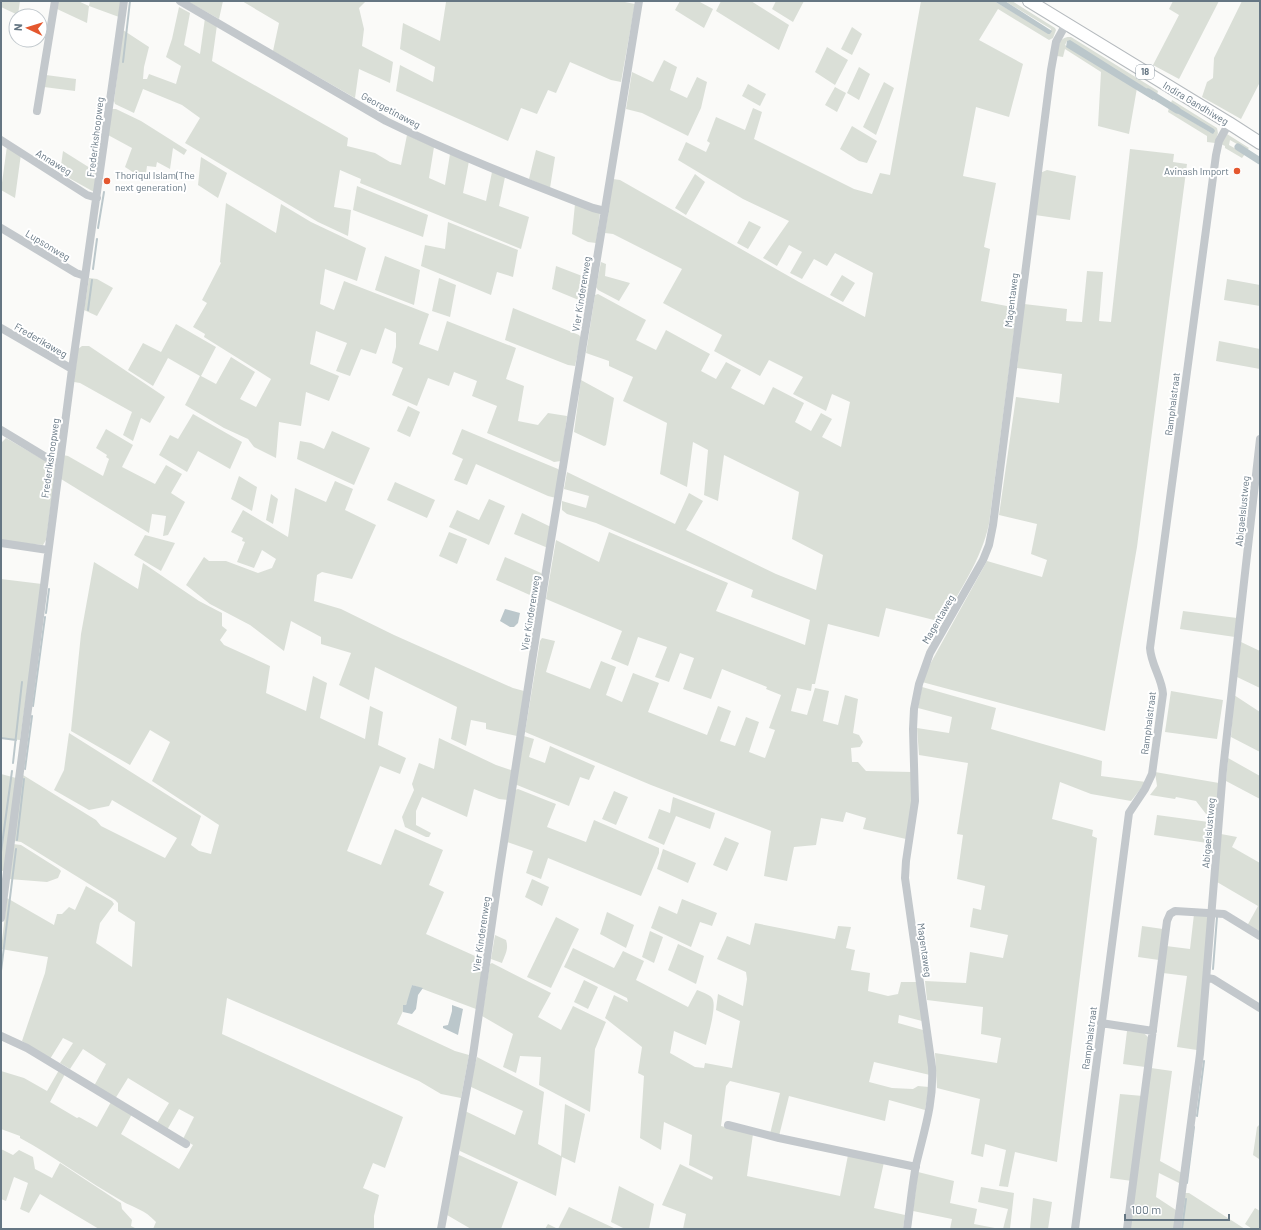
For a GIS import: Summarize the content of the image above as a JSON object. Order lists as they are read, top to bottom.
{
  "streets": {
    "main road": ["18", "Indira Gandhiweg"],
    "street": [
      "Georgetinaweg",
      "Frederikshoopweg",
      "Annaweg",
      "Lupsonweg",
      "Vier Kinderenweg",
      "Magentaweg",
      "Frederikaweg",
      "Ramphalstraat",
      "Abigaelslustweg"
    ]
  },
  "crossings": [
    ["Indira Gandhiweg", "Magentaweg"],
    ["Indira Gandhiweg", "Ramphalstraat"],
    ["Georgetinaweg", "Vier Kinderenweg"],
    ["Frederikshoopweg", "Annaweg"],
    ["Frederikshoopweg", "Lupsonweg"],
    ["Frederikshoopweg", "Frederikaweg"]
  ],
  "places": ["Avinash Import", "Thoriqul Islam(The next generation)"],
  "scale_bar": "100 m",
  "north": "left"
}
